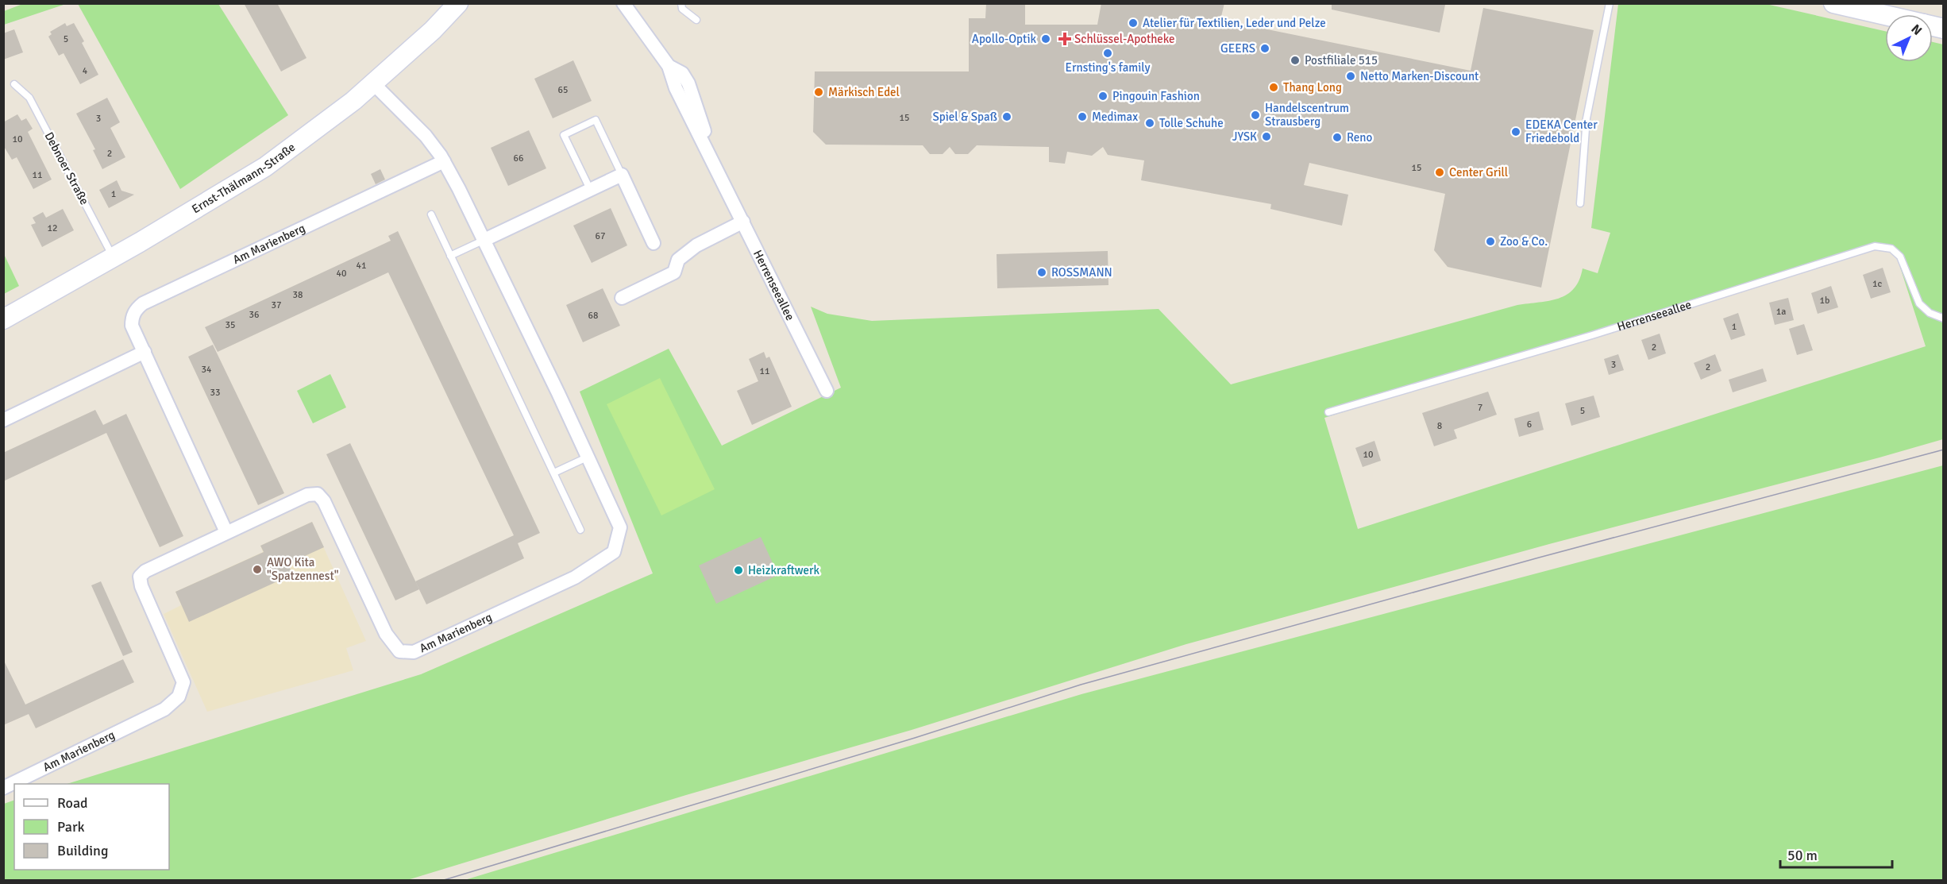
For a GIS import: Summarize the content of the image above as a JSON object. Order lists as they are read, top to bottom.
{
  "streets": {
    "main road": ["Ernst-Thälmann-Straße"],
    "street": ["Am Marienberg", "Herrenseeallee"],
    "lane": ["Debnoer Straße"]
  },
  "crossings": [
    ["Debnoer Straße", "Ernst-Thälmann-Straße"],
    ["Ernst-Thälmann-Straße", "Am Marienberg"]
  ],
  "places": {
    "other": [
      "Atelier für Textilien, Leder und Pelze",
      "Apollo-Optik",
      "GEERS",
      "Ernsting's family",
      "Postfiliale 515",
      "Netto Marken-Discount",
      "Thang Long",
      "Märkisch Edel",
      "Pingouin Fashion",
      "Handelscentrum Strausberg",
      "Spiel & Spaß",
      "Medimax",
      "Tolle Schuhe",
      "EDEKA Center Friedebold",
      "JYSK",
      "Reno",
      "Center Grill",
      "Zoo & Co.",
      "ROSSMANN",
      "AWO Kita \"Spatzennest\"",
      "Heizkraftwerk"
    ],
    "health": ["Schlüssel-Apotheke"]
  },
  "house_numbers": [
    "5",
    "4",
    "65",
    "15",
    "3",
    "10",
    "2",
    "66",
    "15",
    "11",
    "1",
    "12",
    "67",
    "41",
    "40",
    "1c",
    "38",
    "1b",
    "37",
    "1a",
    "36",
    "68",
    "35",
    "1",
    "2",
    "3",
    "2",
    "34",
    "11",
    "33",
    "7",
    "5",
    "6",
    "8",
    "10"
  ],
  "legend": ["Road", "Park", "Building"],
  "scale_bar": "50 m",
  "north": "top right"
}
